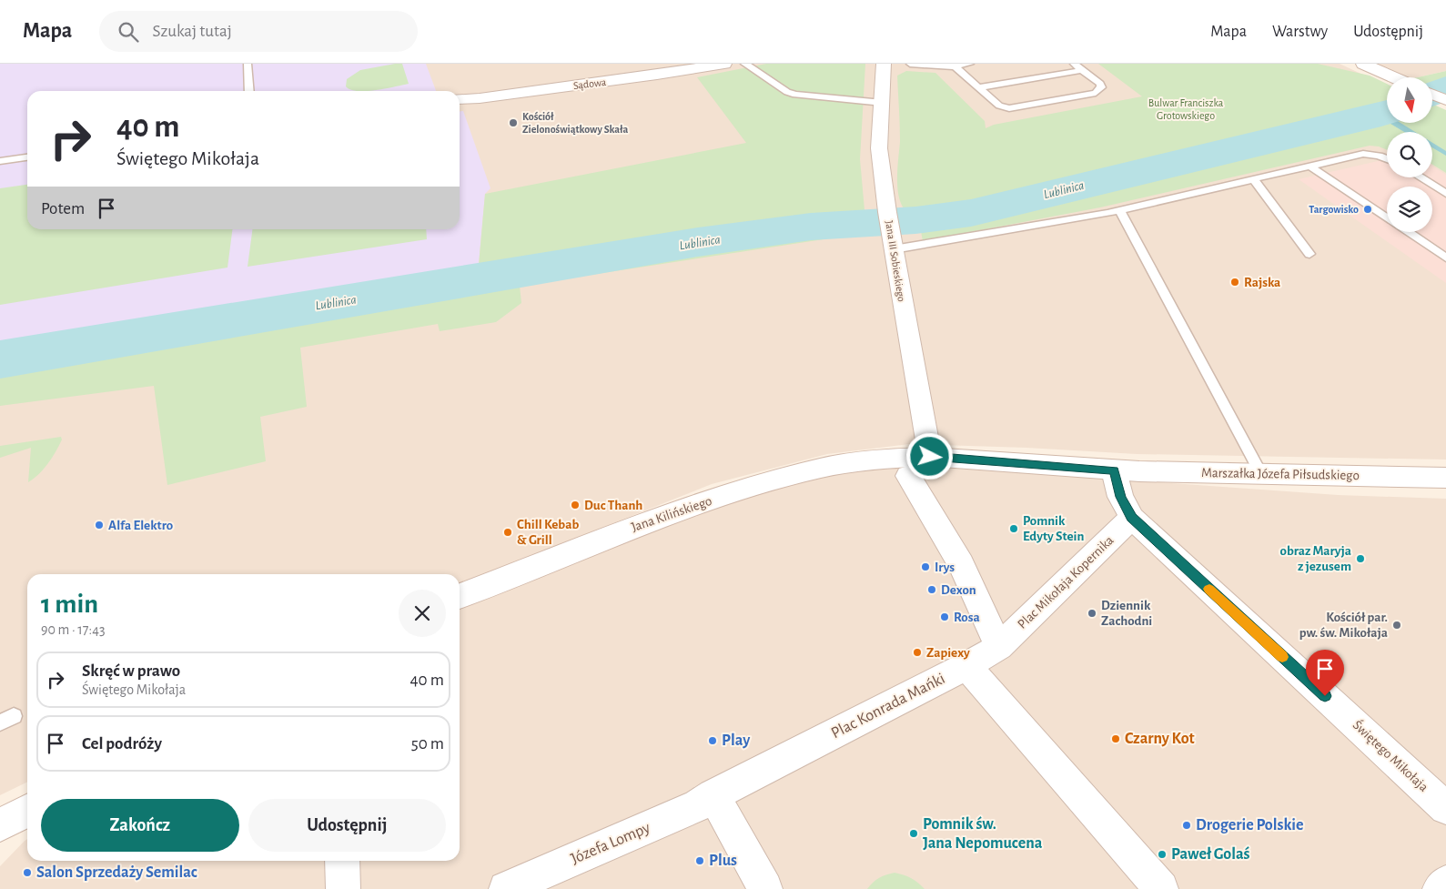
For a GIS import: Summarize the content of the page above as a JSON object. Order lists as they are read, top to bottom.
{
  "streets": {
    "street": [
      "Sądowa",
      "Jana III Sobieskiego",
      "Marszałka Józefa Piłsudskiego",
      "Jana Kilińskiego",
      "Plac Mikołaja Kopernika",
      "Plac Konrada Mańki",
      "Świętego Mikołaja",
      "Józefa Lompy"
    ]
  },
  "crossings": [
    ["Marszałka Józefa Piłsudskiego", "Świętego Mikołaja"],
    ["Plac Mikołaja Kopernika", "Plac Konrada Mańki"],
    ["Plac Mikołaja Kopernika", "Świętego Mikołaja"],
    ["Plac Konrada Mańki", "Józefa Lompy"]
  ],
  "water": ["Lublinica"],
  "parks": ["Bulwar Franciszka Grotowskiego"],
  "places": [
    "Kościół Zielonoświątkowy Skała",
    "Targowisko",
    "Rajska",
    "Duc Thanh",
    "Alfa Elektro",
    "Pomnik Edyty Stein",
    "Chill Kebab & Grill",
    "obraz Maryja z jezusem",
    "Irys",
    "Dexon",
    "Dziennik Zachodni",
    "Rosa",
    "Kościół par. pw. św. Mikołaja",
    "Zapiexy",
    "Czarny Kot",
    "Play",
    "Drogerie Polskie",
    "Pomnik św. Jana Nepomucena",
    "Paweł Golaś",
    "Plus",
    "Salon Sprzedaży Semilac"
  ],
  "north": "bottom",
  "page": {
    "header": "Mapa",
    "search": "Szukaj tutaj",
    "nav": ["Mapa", "Warstwy", "Udostępnij"],
    "turn": ["40 m", "Świętego Mikołaja"],
    "then": "Potem",
    "heading": ["1 min", "90 m · 17:43"],
    "list": [
      {
        "name": "Skręć w prawo",
        "note": "Świętego Mikołaja",
        "value": "40 m"
      },
      {
        "name": "Cel podróży",
        "value": "50 m"
      }
    ],
    "buttons": ["Zakończ", "Udostępnij"]
  }
}
